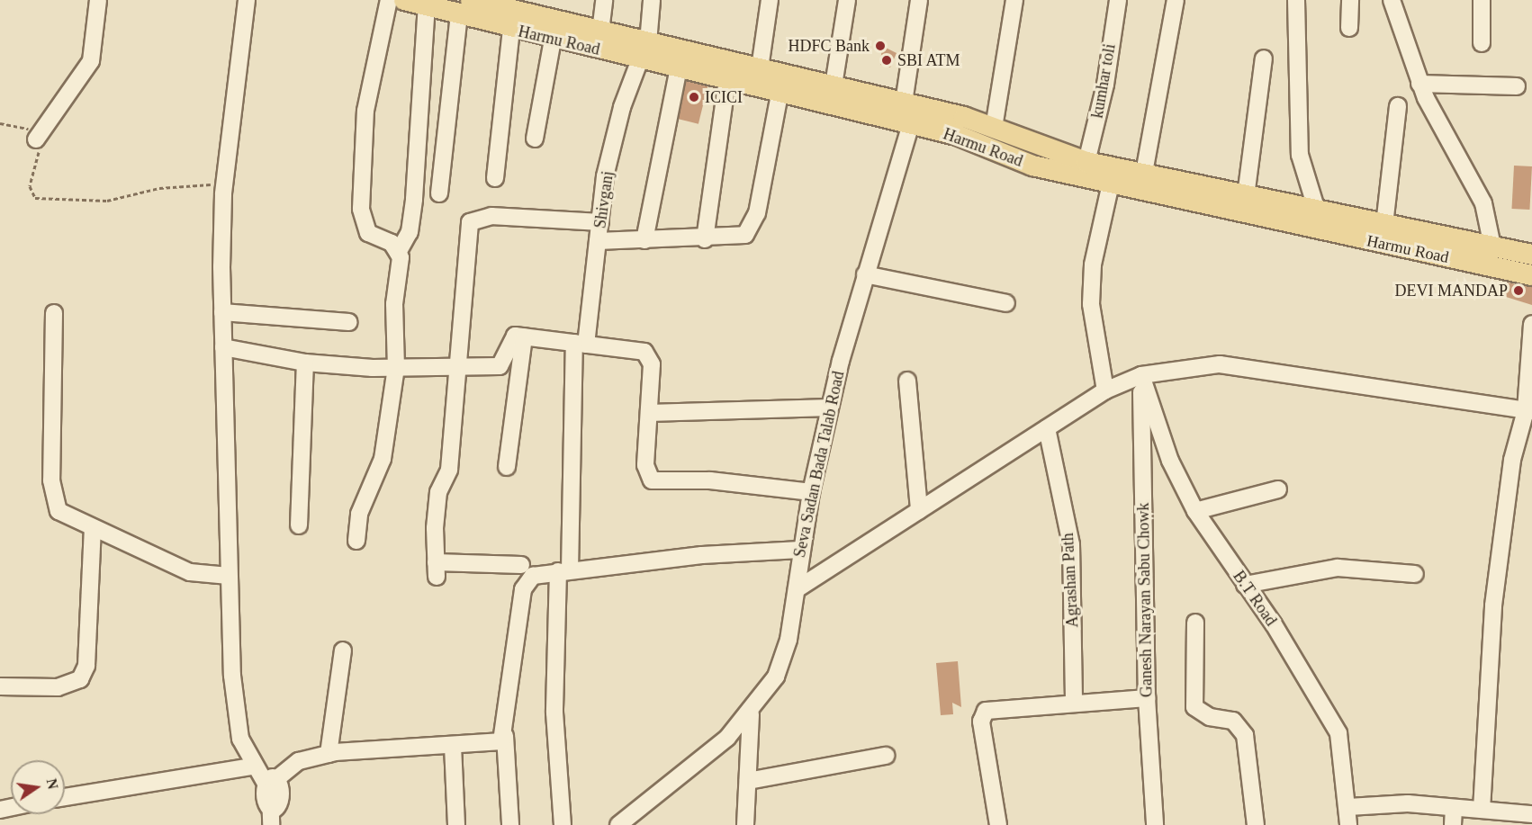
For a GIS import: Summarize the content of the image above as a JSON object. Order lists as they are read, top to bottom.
{
  "streets": {
    "main road": ["Harmu Road"],
    "street": [
      "kumhar toli",
      "Shivganj",
      "Seva Sadan Bada Talab Road",
      "Agrashan Path",
      "B.T Road",
      "Ganesh Narayan Sabu Chowk"
    ]
  },
  "crossings": [
    ["Harmu Road", "kumhar toli"],
    ["Harmu Road", "Shivganj"],
    ["Harmu Road", "Seva Sadan Bada Talab Road"],
    ["B.T Road", "Ganesh Narayan Sabu Chowk"]
  ],
  "places": [
    "HDFC Bank",
    "SBI ATM",
    "ICICI",
    "DEVI MANDAP"
  ],
  "north": "right"
}
